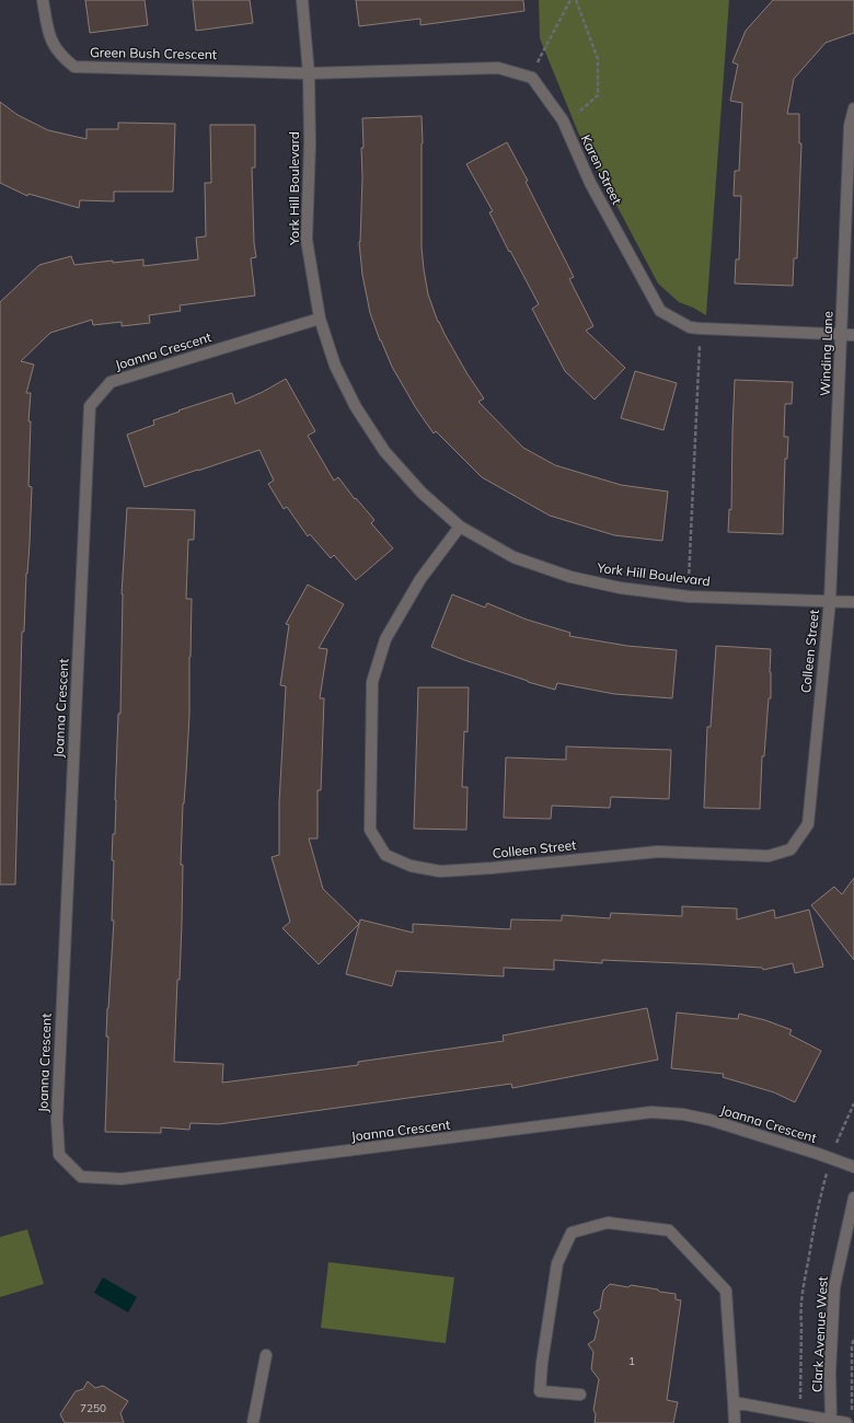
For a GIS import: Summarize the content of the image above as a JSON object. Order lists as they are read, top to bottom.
{
  "streets": {
    "street": [
      "Green Bush Crescent",
      "Karen Street",
      "York Hill Boulevard",
      "Joanna Crescent",
      "Winding Lane",
      "Colleen Street",
      "Clark Avenue West"
    ]
  },
  "crossings": [
    ["Green Bush Crescent", "York Hill Boulevard"],
    ["Karen Street", "Winding Lane"],
    ["York Hill Boulevard", "Joanna Crescent"],
    ["York Hill Boulevard", "Winding Lane"],
    ["York Hill Boulevard", "Colleen Street"],
    ["Winding Lane", "Colleen Street"]
  ],
  "house_numbers": ["1", "7250"]
}
